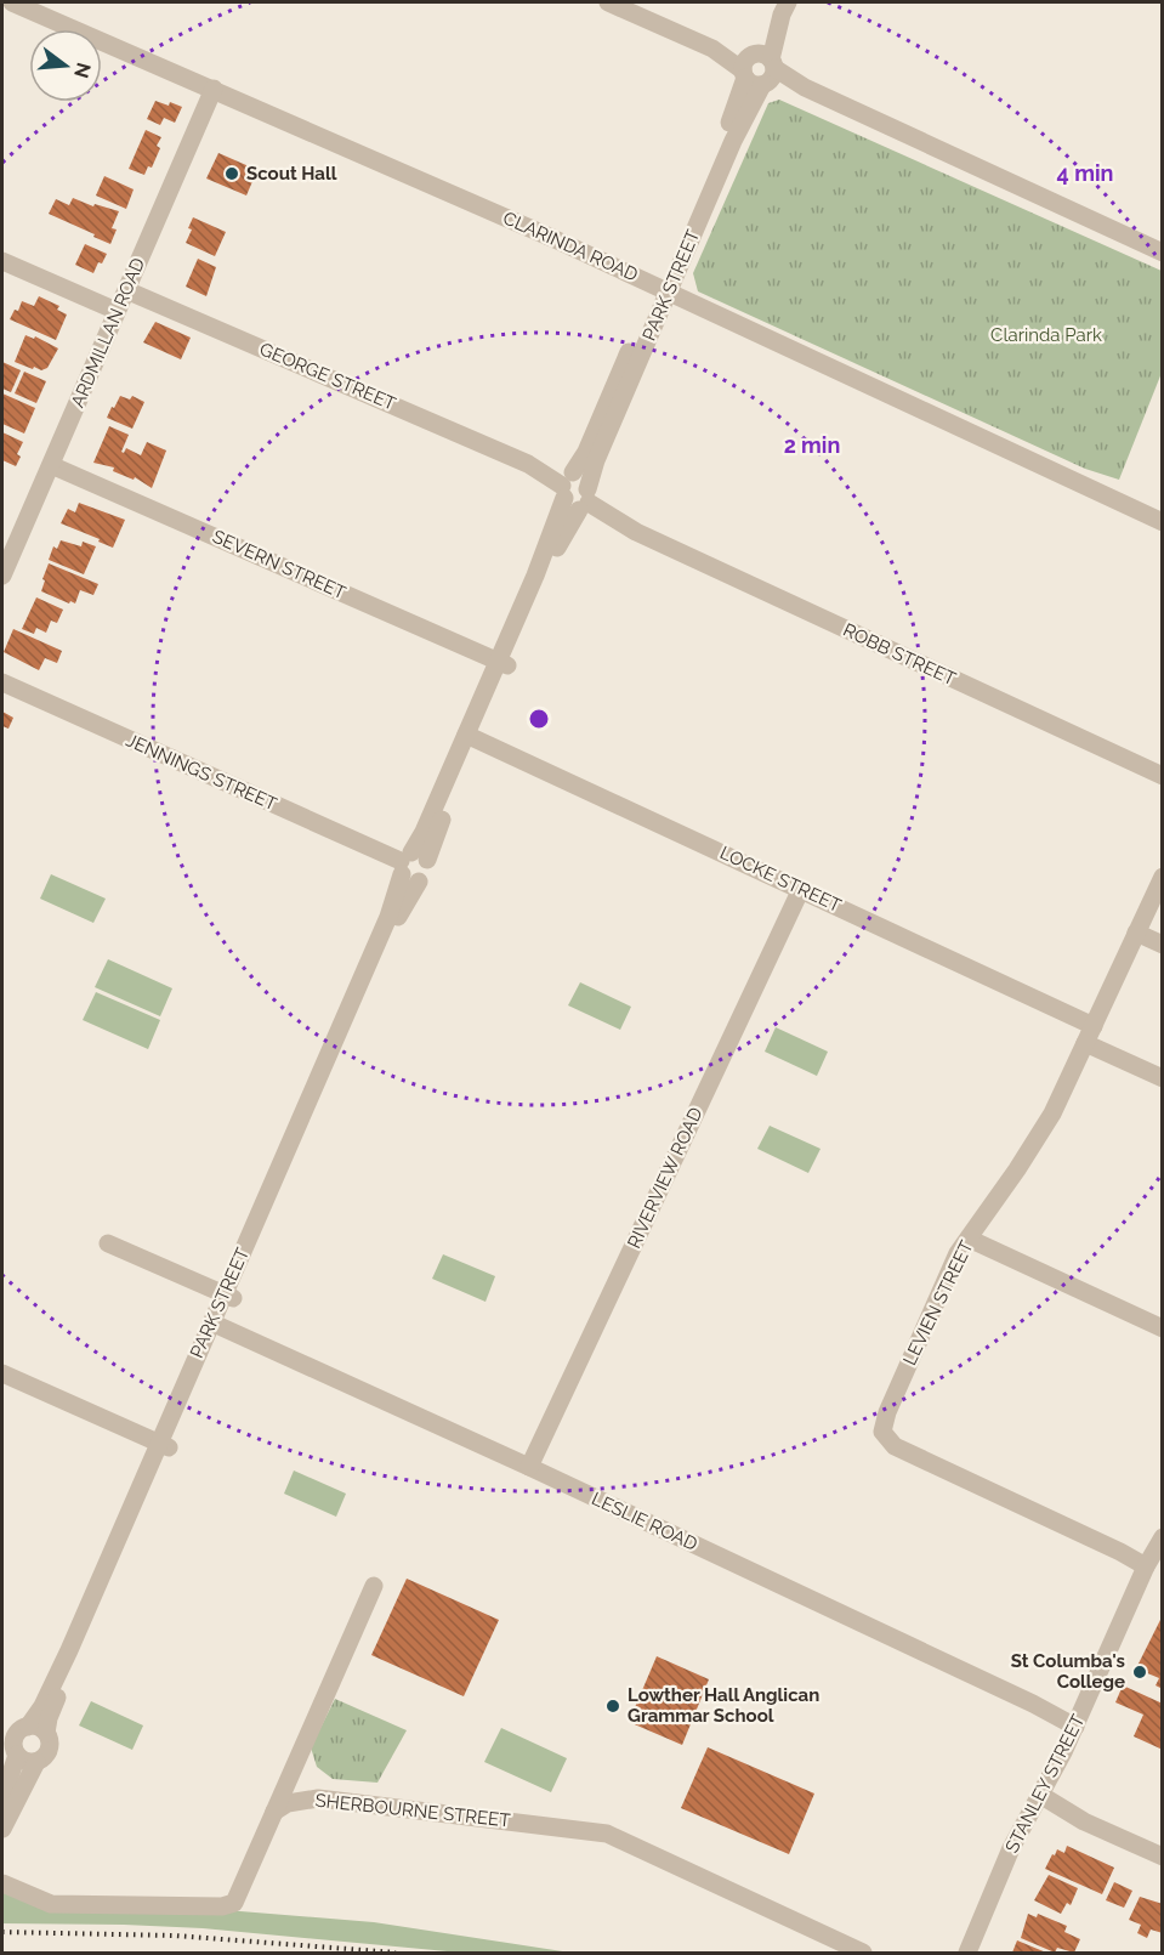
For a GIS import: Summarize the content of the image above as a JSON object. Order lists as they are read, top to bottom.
{
  "streets": {
    "street": [
      "CLARINDA ROAD",
      "PARK STREET",
      "ARDMILLAN ROAD",
      "GEORGE STREET",
      "SEVERN STREET",
      "ROBB STREET",
      "JENNINGS STREET",
      "LOCKE STREET",
      "RIVERVIEW ROAD",
      "LEVIEN STREET",
      "LESLIE ROAD",
      "STANLEY STREET",
      "SHERBOURNE STREET"
    ]
  },
  "crossings": [
    ["CLARINDA ROAD", "PARK STREET"],
    ["CLARINDA ROAD", "ARDMILLAN ROAD"],
    ["PARK STREET", "GEORGE STREET"],
    ["PARK STREET", "SEVERN STREET"],
    ["PARK STREET", "ROBB STREET"],
    ["PARK STREET", "JENNINGS STREET"],
    ["PARK STREET", "LOCKE STREET"],
    ["PARK STREET", "LESLIE ROAD"],
    ["ARDMILLAN ROAD", "GEORGE STREET"],
    ["ARDMILLAN ROAD", "SEVERN STREET"],
    ["GEORGE STREET", "ROBB STREET"],
    ["LOCKE STREET", "RIVERVIEW ROAD"],
    ["LOCKE STREET", "LEVIEN STREET"],
    ["RIVERVIEW ROAD", "LESLIE ROAD"],
    ["LEVIEN STREET", "STANLEY STREET"],
    ["LESLIE ROAD", "STANLEY STREET"]
  ],
  "parks": ["Clarinda Park"],
  "places": ["Scout Hall", "St Columba's College", "Lowther Hall Anglican Grammar School"],
  "north": "right",
  "rings": ["4 min", "2 min"]
}
